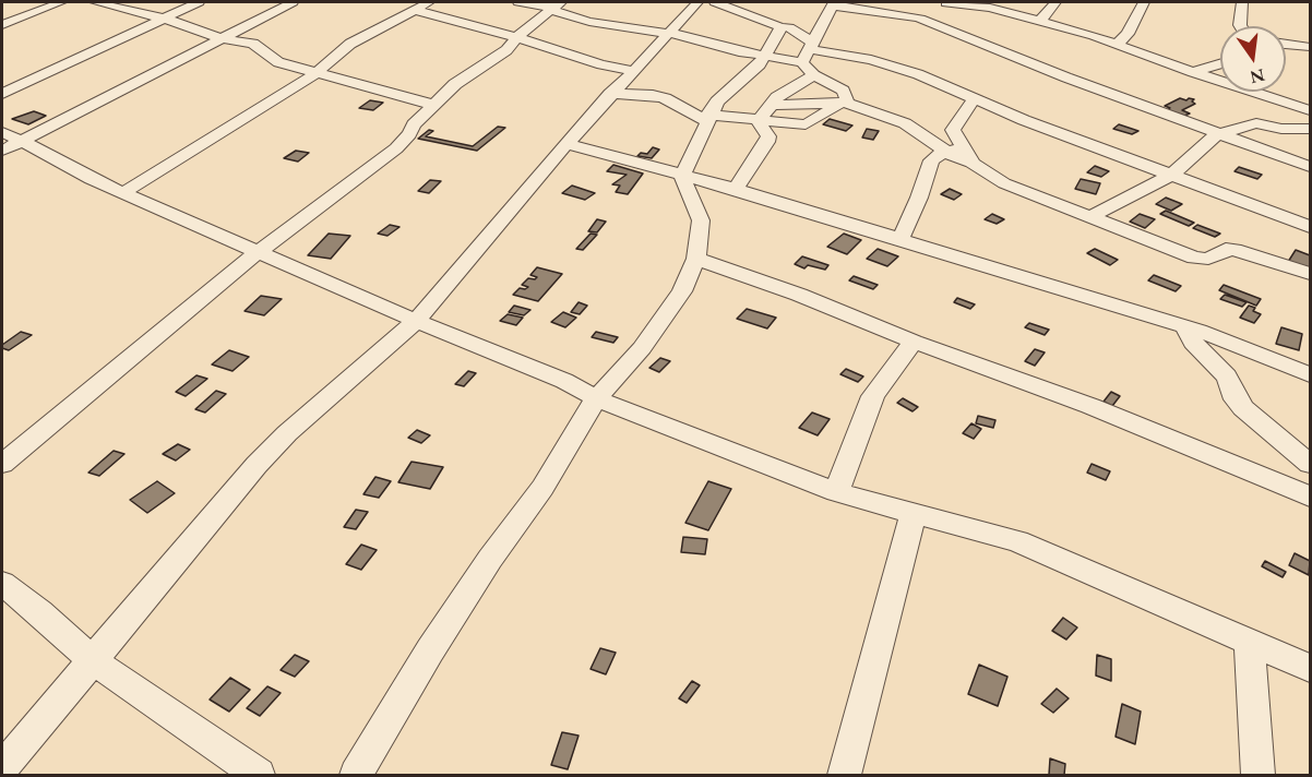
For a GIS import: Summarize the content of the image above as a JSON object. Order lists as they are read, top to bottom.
{
  "north": "bottom"
}
